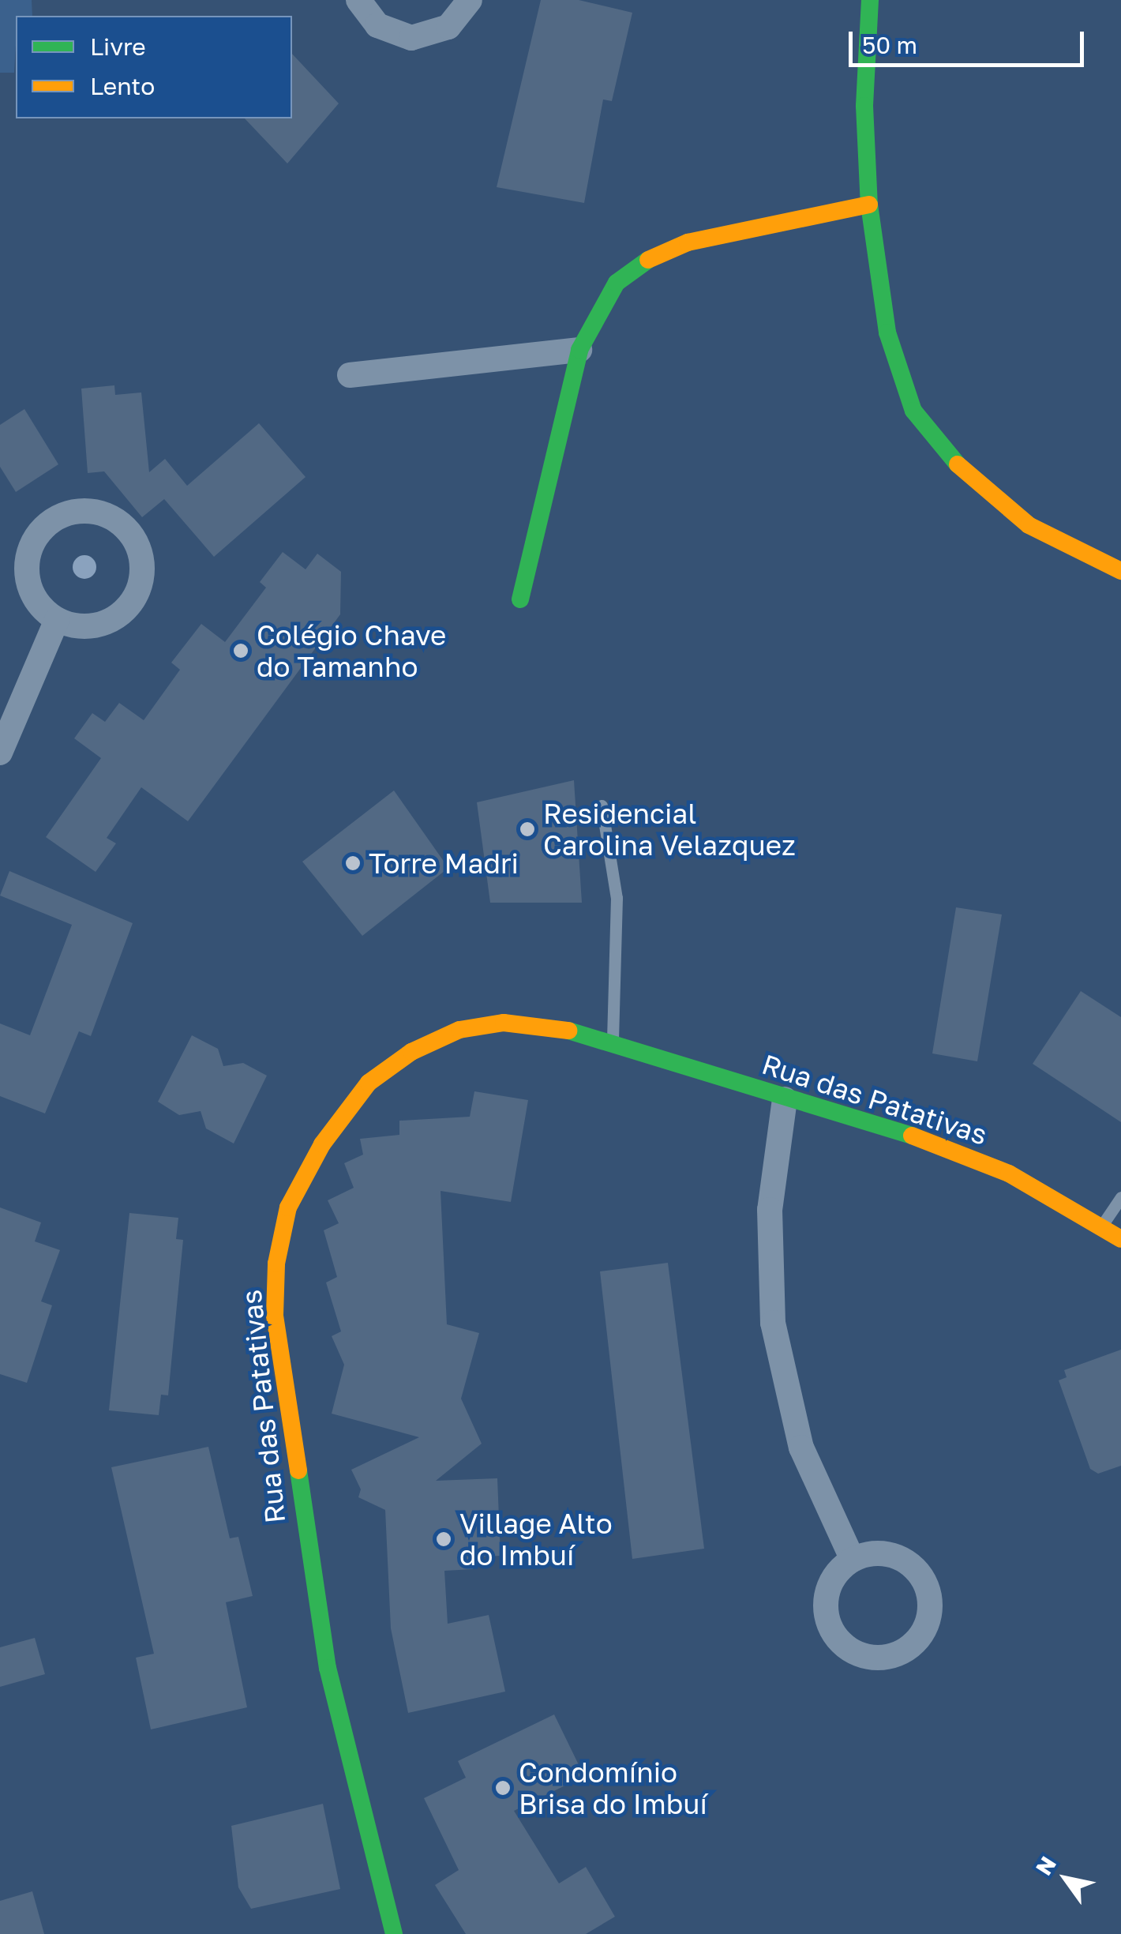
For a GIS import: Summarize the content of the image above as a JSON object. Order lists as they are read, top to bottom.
{
  "streets": {
    "street": ["Rua das Patativas"]
  },
  "places": [
    "Colégio Chave do Tamanho",
    "Residencial Carolina Velazquez",
    "Torre Madri",
    "Village Alto do Imbuí",
    "Condomínio Brisa do Imbuí"
  ],
  "legend": ["Livre", "Lento"],
  "scale_bar": "50 m",
  "north": "top left"
}
